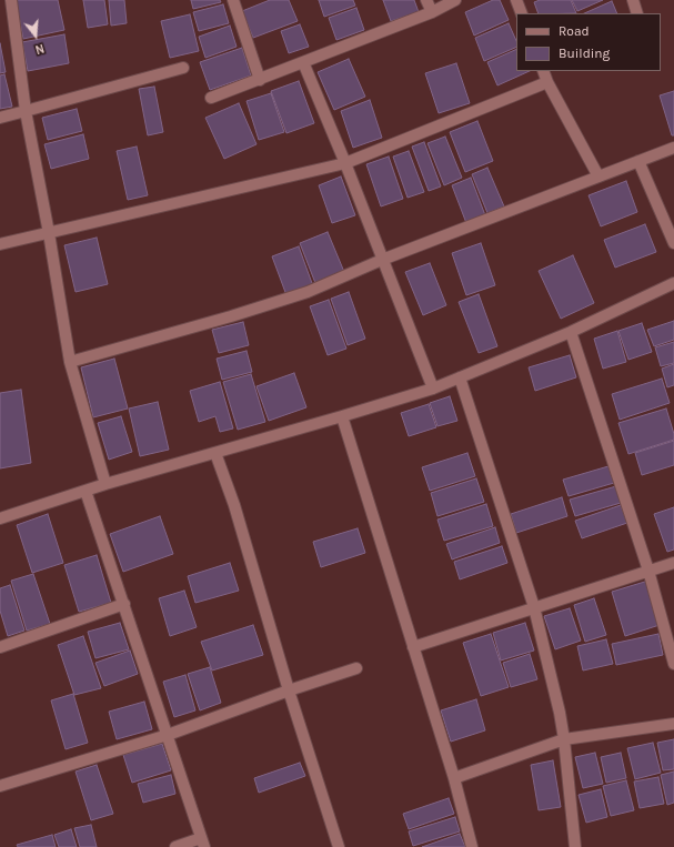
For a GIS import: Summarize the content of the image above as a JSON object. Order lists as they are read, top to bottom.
{
  "legend": ["Road", "Building"],
  "north": "bottom"
}
